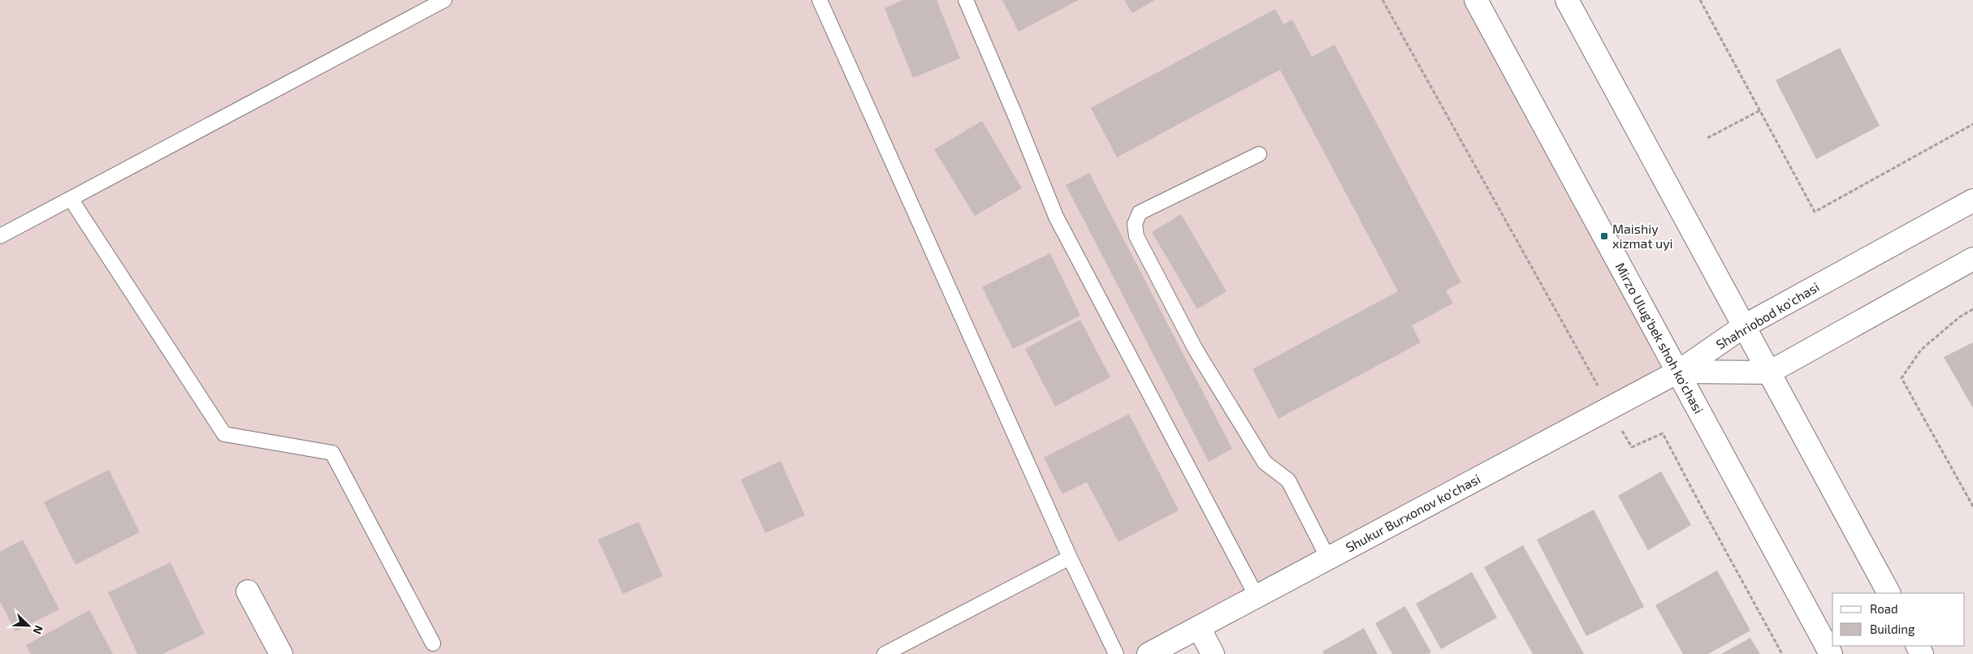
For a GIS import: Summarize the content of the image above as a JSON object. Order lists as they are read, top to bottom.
{
  "streets": {
    "main road": ["Shahriobod ko'chasi", "Mirzo Ulug'bek shoh ko'chasi", "Shukur Burxonov ko'chasi"]
  },
  "crossings": [
    ["Shahriobod ko'chasi", "Mirzo Ulug'bek shoh ko'chasi"],
    ["Shahriobod ko'chasi", "Shukur Burxonov ko'chasi"],
    ["Mirzo Ulug'bek shoh ko'chasi", "Shukur Burxonov ko'chasi"]
  ],
  "places": {
    "transit": ["Maishiy xizmat uyi"]
  },
  "legend": ["Road", "Building"],
  "north": "bottom right"
}
